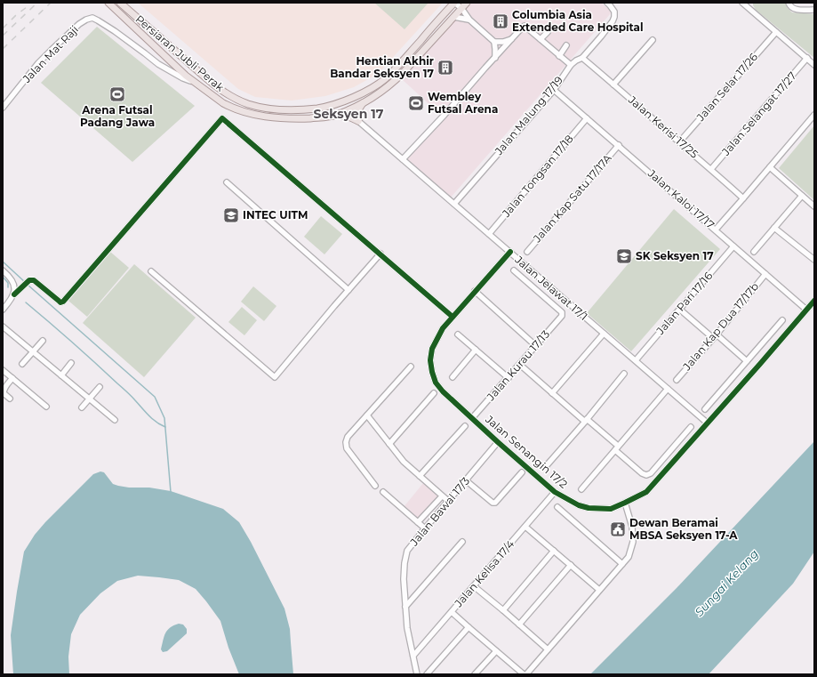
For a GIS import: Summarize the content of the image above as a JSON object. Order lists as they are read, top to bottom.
{
  "streets": {
    "main road": ["Persiaran Jubli Perak"],
    "street": [
      "Jalan Mat Raji",
      "Jalan Selar 17/26",
      "Jalan Selangat 17/27",
      "Jalan Malung 17/19",
      "Jalan Kerisi 17/25",
      "Jalan Tongsan 17/18",
      "Jalan Kap Satu 17/17A",
      "Jalan Kaloi 17/17",
      "Jalan Jelawat 17/1",
      "Jalan Pari 17/16",
      "Jalan Kap Dua 17/17b",
      "Jalan Kurau 17/13",
      "Jalan Senangin 17/2",
      "Jalan Bawal 17/3",
      "Jalan Kelisa 17/4"
    ]
  },
  "crossings": [
    ["Persiaran Jubli Perak", "Jalan Mat Raji"],
    ["Persiaran Jubli Perak", "Jalan Jelawat 17/1"],
    ["Jalan Selar 17/26", "Jalan Kerisi 17/25"],
    ["Jalan Selangat 17/27", "Jalan Kerisi 17/25"],
    ["Jalan Malung 17/19", "Jalan Kerisi 17/25"],
    ["Jalan Malung 17/19", "Jalan Kaloi 17/17"],
    ["Jalan Malung 17/19", "Jalan Jelawat 17/1"],
    ["Jalan Tongsan 17/18", "Jalan Kaloi 17/17"],
    ["Jalan Tongsan 17/18", "Jalan Jelawat 17/1"],
    ["Jalan Kap Satu 17/17A", "Jalan Kaloi 17/17"],
    ["Jalan Kaloi 17/17", "Jalan Pari 17/16"],
    ["Jalan Kaloi 17/17", "Jalan Kap Dua 17/17b"],
    ["Jalan Kaloi 17/17", "Jalan Senangin 17/2"],
    ["Jalan Jelawat 17/1", "Jalan Pari 17/16"],
    ["Jalan Jelawat 17/1", "Jalan Senangin 17/2"],
    ["Jalan Kurau 17/13", "Jalan Senangin 17/2"],
    ["Jalan Senangin 17/2", "Jalan Bawal 17/3"],
    ["Jalan Senangin 17/2", "Jalan Kelisa 17/4"],
    ["Jalan Bawal 17/3", "Jalan Kelisa 17/4"]
  ],
  "districts": ["Seksyen 17"],
  "water": ["Sungai Kelang"],
  "places": {
    "building": ["Columbia Asia Extended Care Hospital", "Hentian Akhir Bandar Seksyen 17"],
    "sports": ["Arena Futsal Padang Jawa", "Wembley Futsal Arena"],
    "school or university": ["INTEC UITM", "SK Seksyen 17"],
    "public building": ["Dewan Beramai MBSA Seksyen 17-A"]
  }
}
